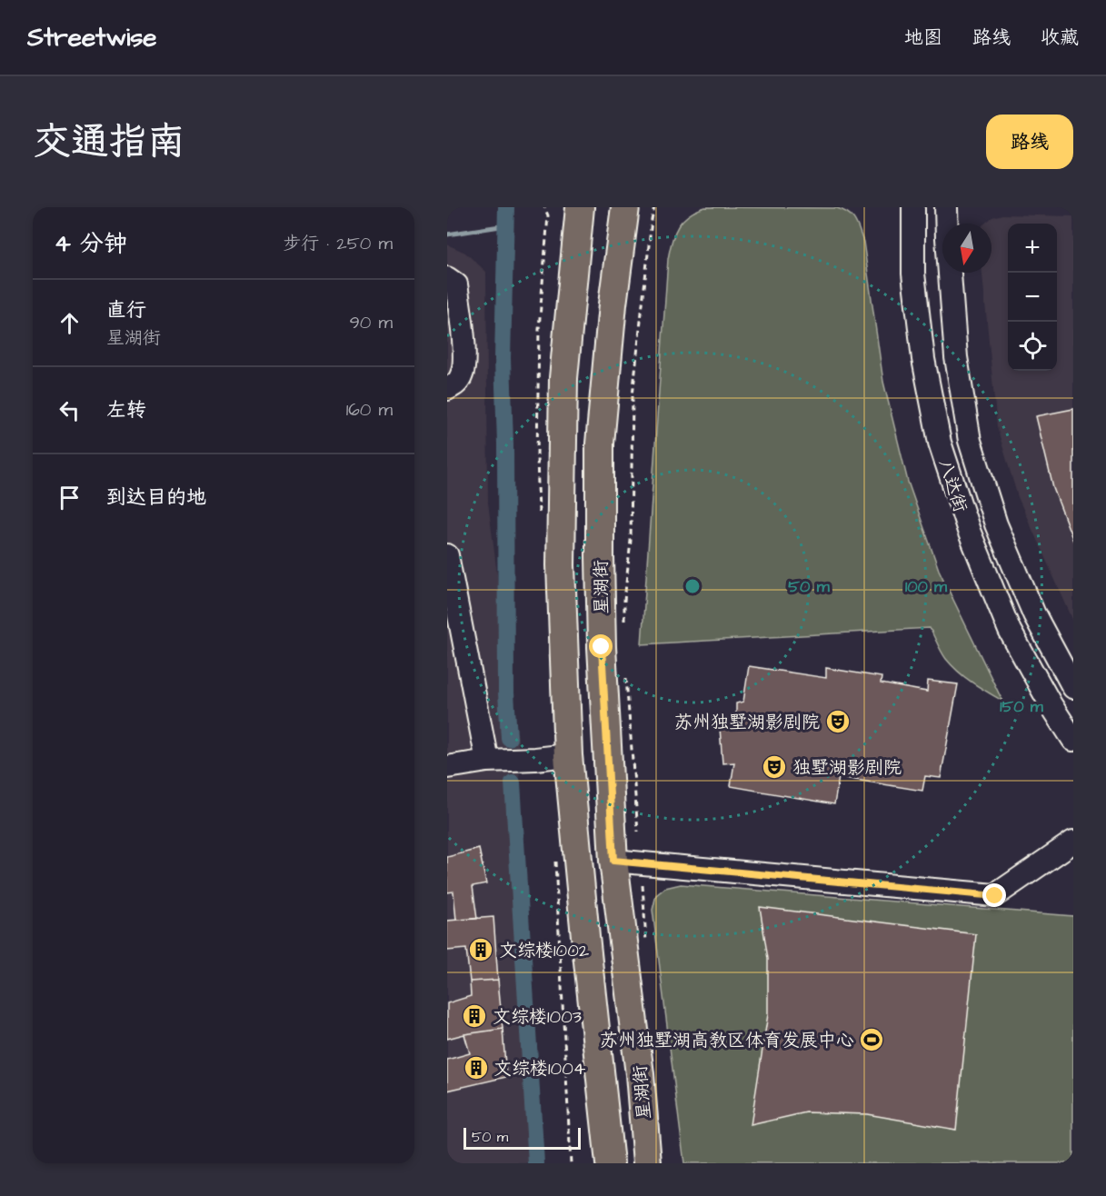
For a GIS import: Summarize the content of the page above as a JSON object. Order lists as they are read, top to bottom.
{
  "streets": {
    "main road": ["星湖街"],
    "street": ["八达街"]
  },
  "places": {
    "theatre": ["苏州独墅湖影剧院", "独墅湖影剧院"],
    "building": ["文综楼1002", "文综楼1003", "文综楼1004"],
    "sports": ["苏州独墅湖高教区体育发展中心"]
  },
  "scale_bar": "50 m",
  "north": "bottom",
  "page": {
    "header": "Streetwise",
    "nav": ["地图", "路线", "收藏"],
    "title": "交通指南",
    "buttons": "路线",
    "heading": ["4 分钟", "步行 · 250 m"],
    "map_buttons": ["+", "−"],
    "list": [
      ["直行", "星湖街", "90 m"],
      ["左转", "160 m"],
      "到达目的地"
    ],
    "scale": "50 m"
  },
  "rings": ["50 m", "100 m", "150 m"]
}
